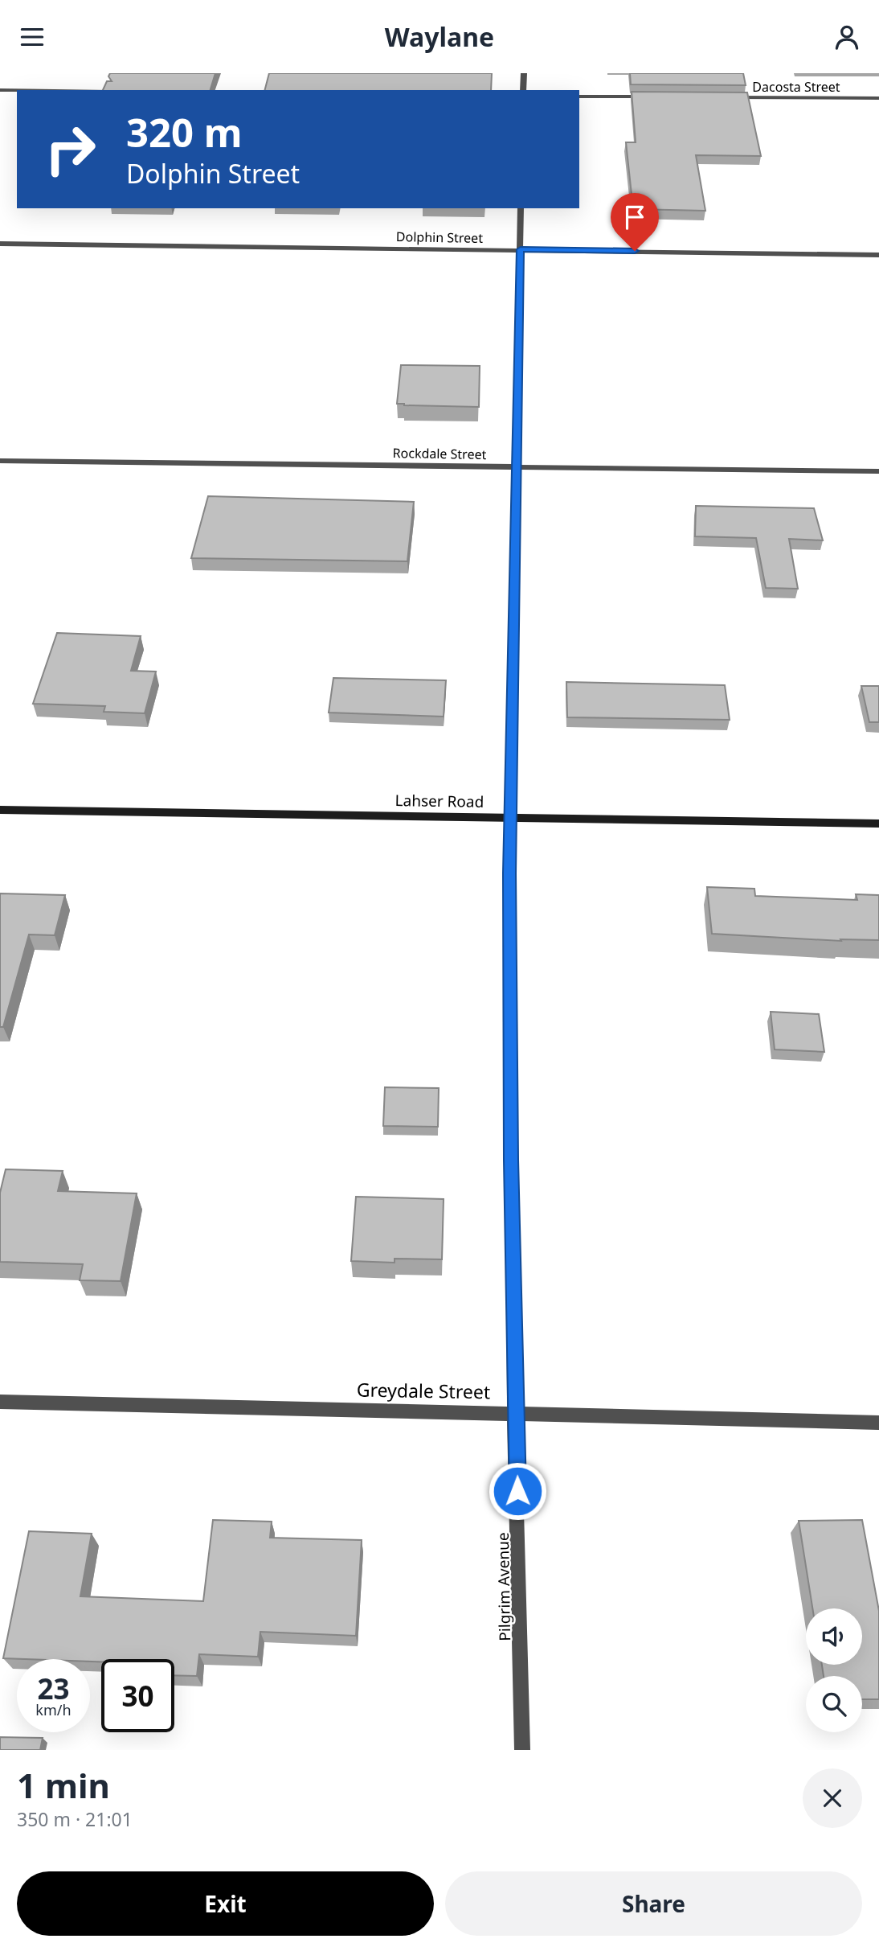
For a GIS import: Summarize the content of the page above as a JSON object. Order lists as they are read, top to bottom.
{
  "streets": {
    "main road": ["Lahser Road"],
    "street": [
      "Dacosta Street",
      "Dolphin Street",
      "Rockdale Street",
      "Greydale Street",
      "Pilgrim Avenue"
    ]
  },
  "crossings": [
    ["Dolphin Street", "Pilgrim Avenue"],
    ["Rockdale Street", "Pilgrim Avenue"],
    ["Lahser Road", "Pilgrim Avenue"],
    ["Greydale Street", "Pilgrim Avenue"]
  ],
  "page": {
    "header": "Waylane",
    "turn": ["320 m", "Dolphin Street"],
    "speed": "23 km/h",
    "limit": "30",
    "heading": ["1 min", "350 m · 21:01"],
    "buttons": ["Exit", "Share"]
  }
}
